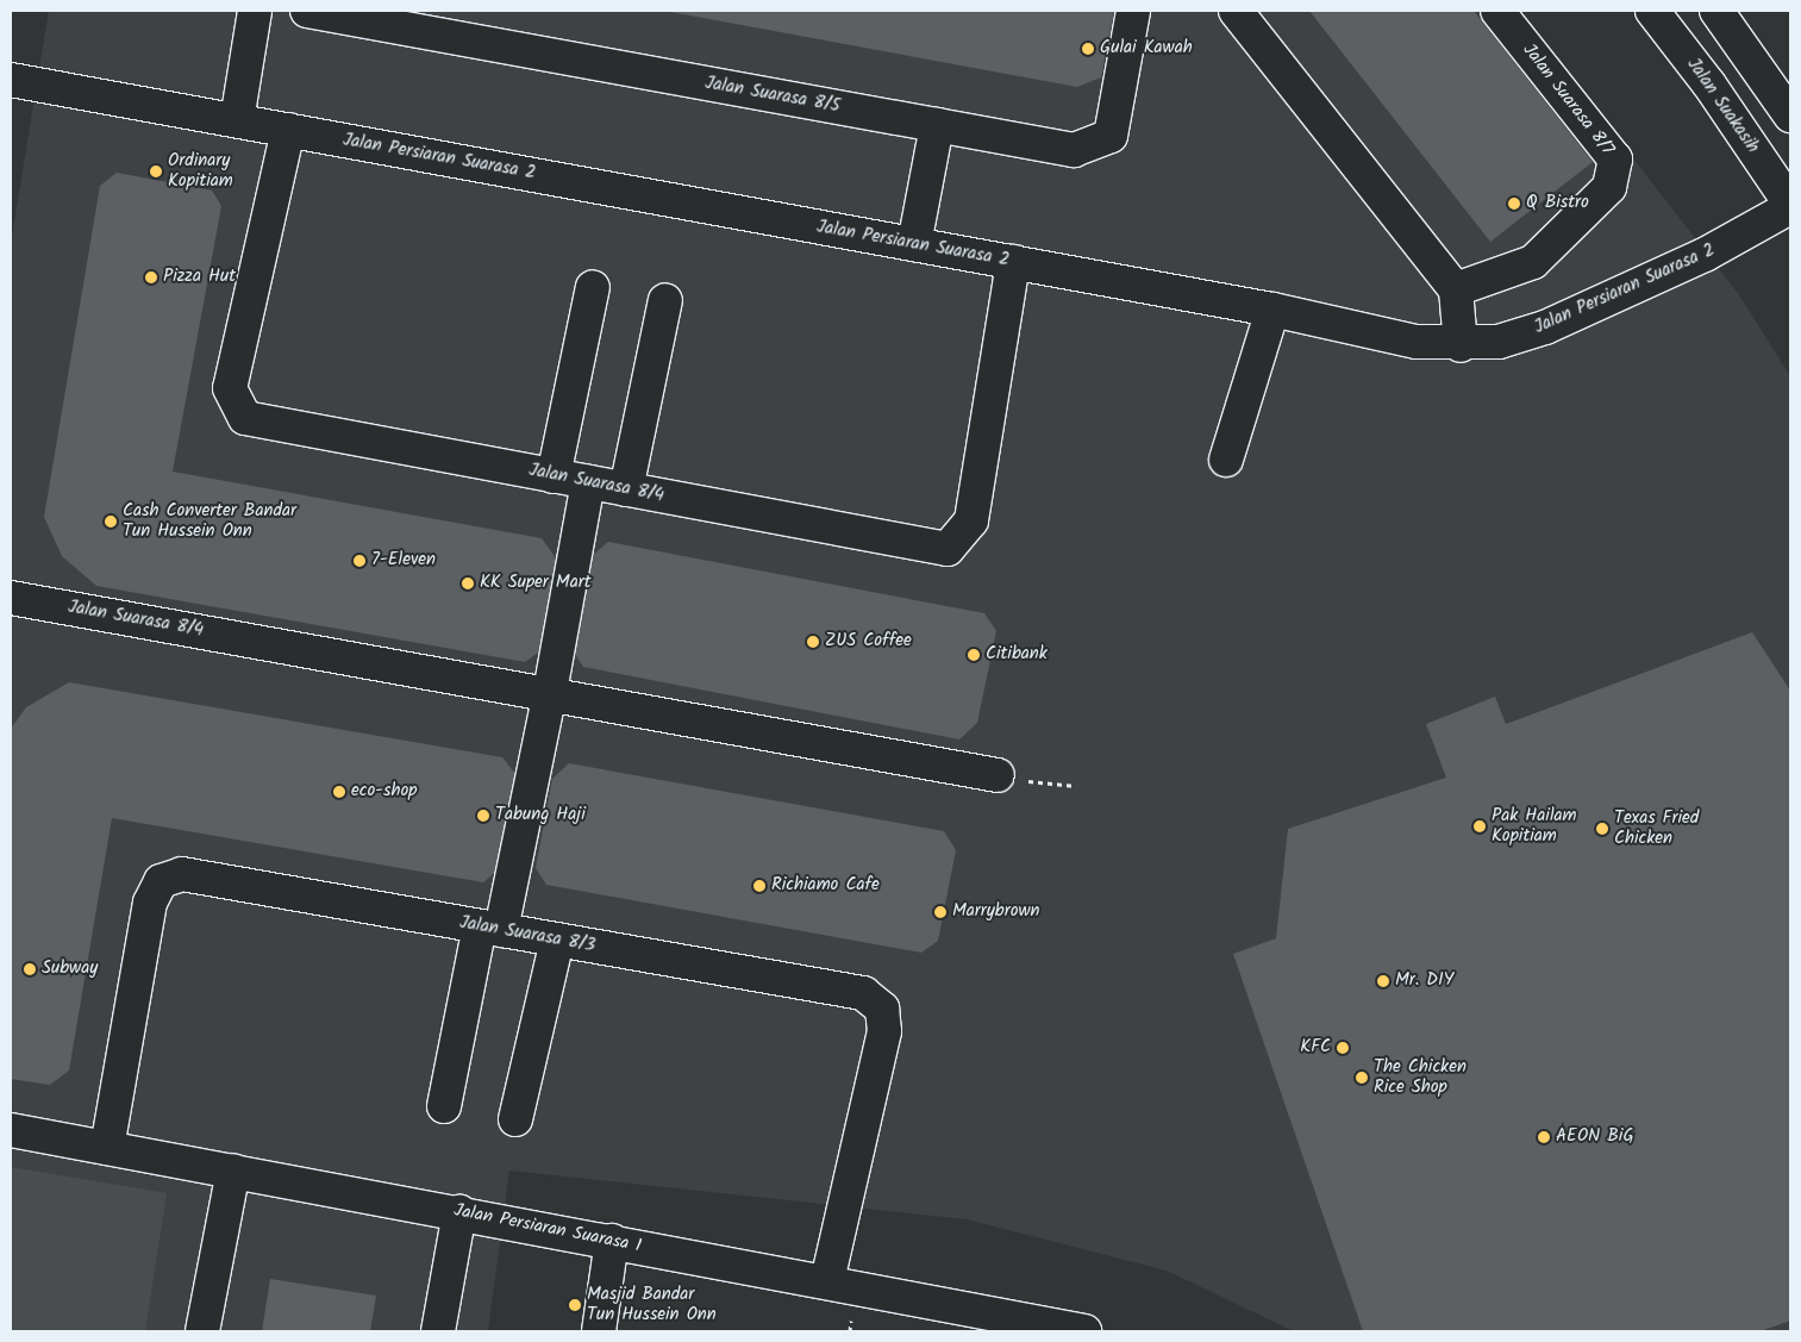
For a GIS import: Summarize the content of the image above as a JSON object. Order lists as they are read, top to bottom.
{
  "streets": {
    "street": [
      "Jalan Suarasa 8/5",
      "Jalan Suarasa 8/7",
      "Jalan Suakasih",
      "Jalan Persiaran Suarasa 2",
      "Jalan Suarasa 8/4",
      "Jalan Suarasa 8/3",
      "Jalan Persiaran Suarasa 1"
    ]
  },
  "crossings": [
    ["Jalan Suakasih", "Jalan Persiaran Suarasa 2"],
    ["Jalan Persiaran Suarasa 2", "Jalan Suarasa 8/4"],
    ["Jalan Suarasa 8/3", "Jalan Persiaran Suarasa 1"]
  ],
  "places": [
    "Gulai Kawah",
    "Ordinary Kopitiam",
    "Q Bistro",
    "Pizza Hut",
    "Cash Converter Bandar Tun Hussein Onn",
    "7-Eleven",
    "KK Super Mart",
    "ZUS Coffee",
    "Citibank",
    "eco-shop",
    "Tabung Haji",
    "Pak Hailam Kopitiam",
    "Texas Fried Chicken",
    "Richiamo Cafe",
    "Marrybrown",
    "Subway",
    "Mr. DIY",
    "KFC",
    "The Chicken Rice Shop",
    "AEON BiG",
    "Masjid Bandar Tun Hussein Onn"
  ]
}
